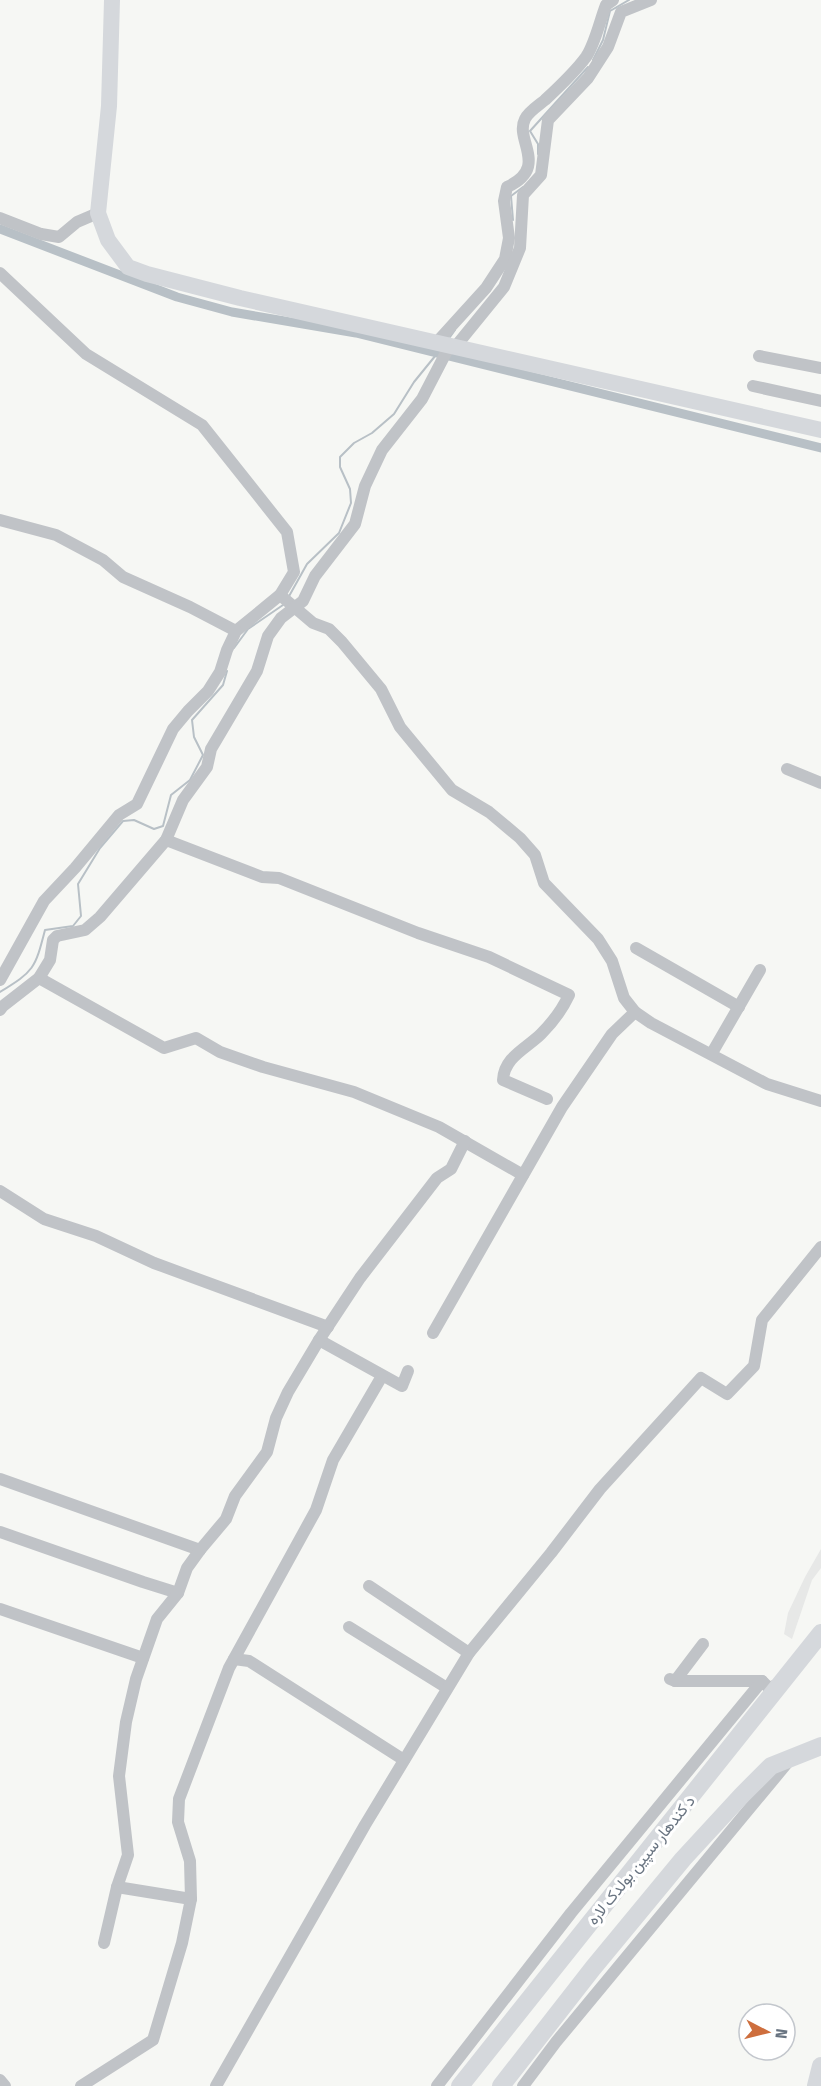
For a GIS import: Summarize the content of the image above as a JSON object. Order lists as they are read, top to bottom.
{
  "streets": {
    "highway": ["د کندهار سپین بولدک لاره"]
  },
  "north": "right"
}
